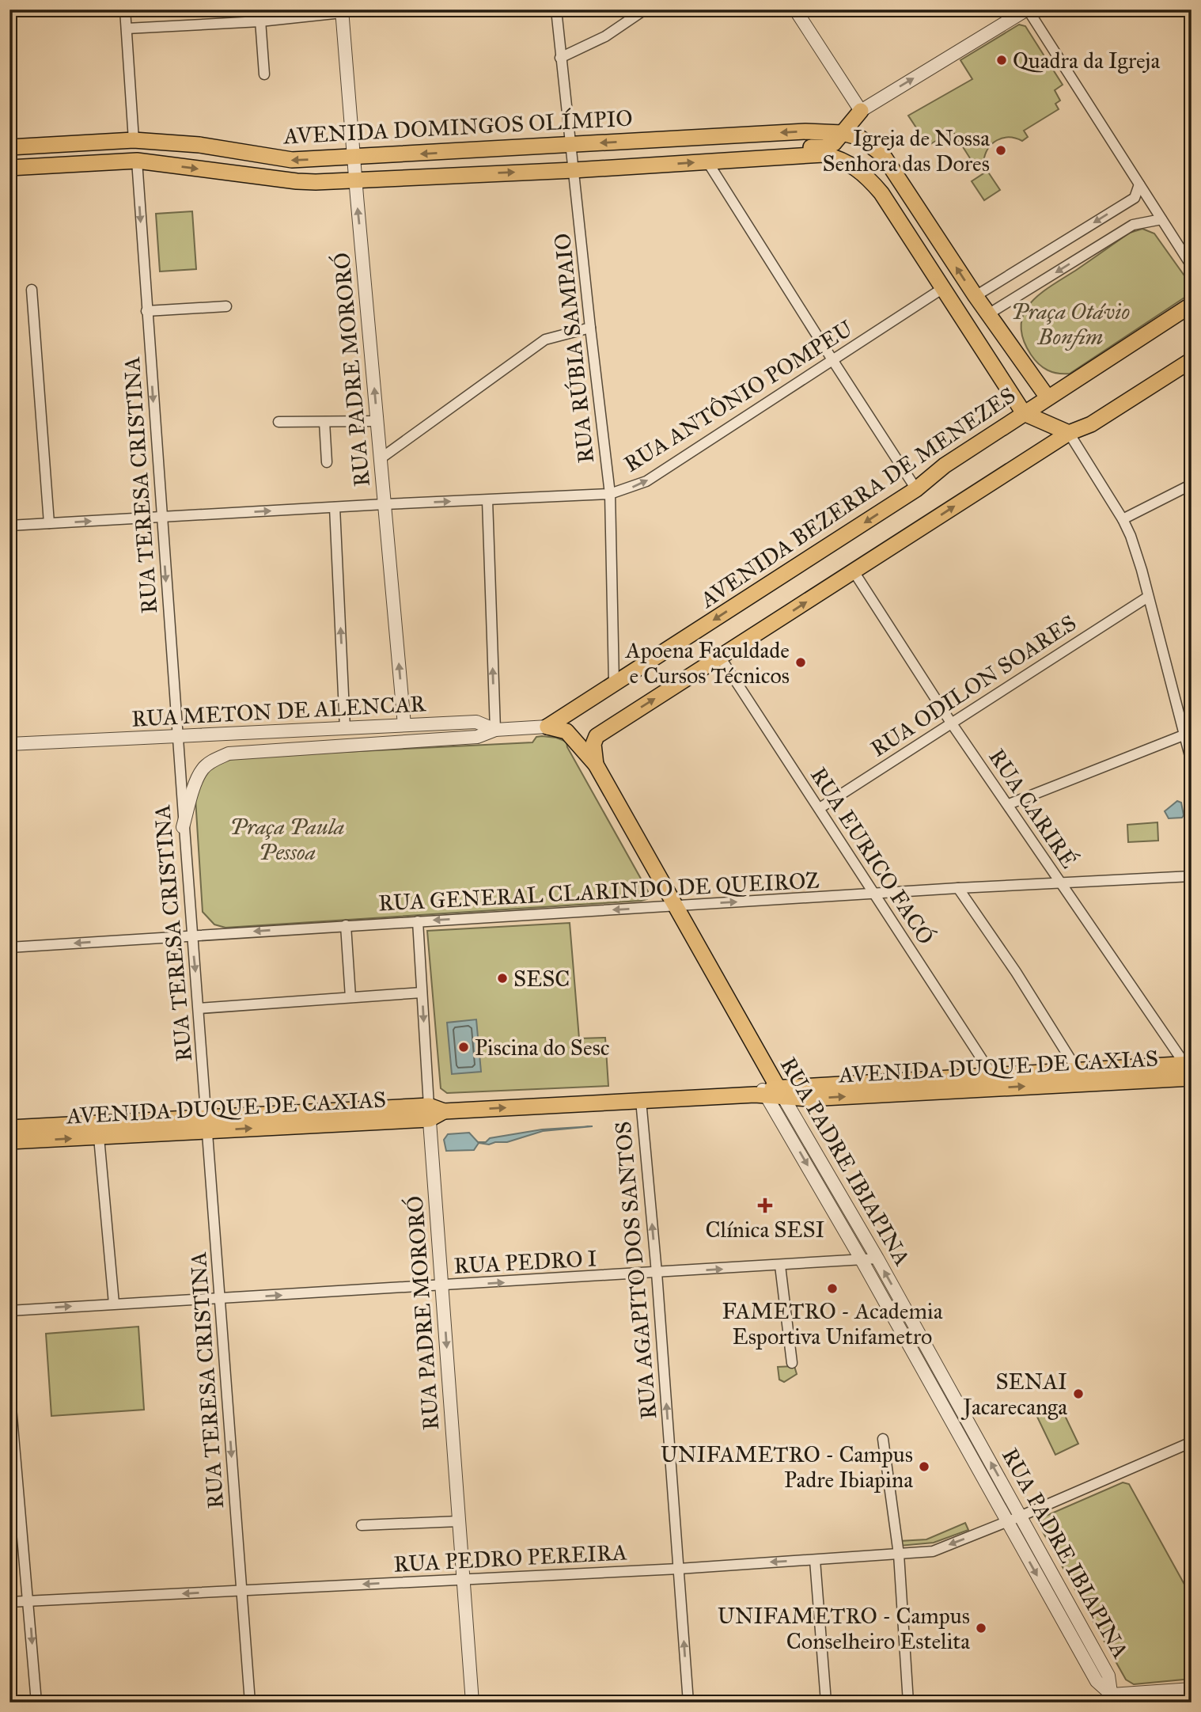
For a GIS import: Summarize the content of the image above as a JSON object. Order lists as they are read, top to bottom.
{
  "streets": {
    "main road": [
      "AVENIDA DOMINGOS OLÍMPIO",
      "AVENIDA BEZERRA DE MENEZES",
      "AVENIDA DUQUE DE CAXIAS",
      "RUA PADRE IBIAPINA"
    ],
    "street": [
      "RUA RÚBIA SAMPAIO",
      "RUA PADRE MORORÓ",
      "RUA ANTÔNIO POMPEU",
      "RUA TERESA CRISTINA",
      "RUA ODILON SOARES",
      "RUA METON DE ALENCAR",
      "RUA CARIRÉ",
      "RUA EURICO FACÓ",
      "RUA GENERAL CLARINDO DE QUEIROZ",
      "RUA PEDRO I",
      "RUA AGAPITO DOS SANTOS",
      "RUA PEDRO PEREIRA"
    ]
  },
  "crossings": [
    ["AVENIDA DOMINGOS OLÍMPIO", "RUA RÚBIA SAMPAIO"],
    ["AVENIDA DOMINGOS OLÍMPIO", "RUA PADRE MORORÓ"],
    ["AVENIDA DOMINGOS OLÍMPIO", "RUA TERESA CRISTINA"],
    ["RUA RÚBIA SAMPAIO", "RUA ANTÔNIO POMPEU"],
    ["RUA RÚBIA SAMPAIO", "AVENIDA BEZERRA DE MENEZES"],
    ["RUA PADRE MORORÓ", "RUA ANTÔNIO POMPEU"],
    ["RUA PADRE MORORÓ", "RUA METON DE ALENCAR"],
    ["RUA PADRE MORORÓ", "RUA GENERAL CLARINDO DE QUEIROZ"],
    ["RUA PADRE MORORÓ", "AVENIDA DUQUE DE CAXIAS"],
    ["RUA PADRE MORORÓ", "RUA PEDRO I"],
    ["RUA PADRE MORORÓ", "RUA PEDRO PEREIRA"],
    ["RUA ANTÔNIO POMPEU", "RUA TERESA CRISTINA"],
    ["RUA TERESA CRISTINA", "RUA METON DE ALENCAR"],
    ["RUA TERESA CRISTINA", "RUA GENERAL CLARINDO DE QUEIROZ"],
    ["RUA TERESA CRISTINA", "AVENIDA DUQUE DE CAXIAS"],
    ["RUA TERESA CRISTINA", "RUA PEDRO I"],
    ["RUA TERESA CRISTINA", "RUA PEDRO PEREIRA"],
    ["AVENIDA BEZERRA DE MENEZES", "RUA METON DE ALENCAR"],
    ["AVENIDA BEZERRA DE MENEZES", "RUA PADRE IBIAPINA"],
    ["RUA ODILON SOARES", "RUA CARIRÉ"],
    ["RUA ODILON SOARES", "RUA EURICO FACÓ"],
    ["RUA METON DE ALENCAR", "RUA PADRE IBIAPINA"],
    ["RUA CARIRÉ", "RUA GENERAL CLARINDO DE QUEIROZ"],
    ["RUA CARIRÉ", "AVENIDA DUQUE DE CAXIAS"],
    ["RUA EURICO FACÓ", "RUA GENERAL CLARINDO DE QUEIROZ"],
    ["RUA EURICO FACÓ", "AVENIDA DUQUE DE CAXIAS"],
    ["RUA GENERAL CLARINDO DE QUEIROZ", "RUA PADRE IBIAPINA"],
    ["AVENIDA DUQUE DE CAXIAS", "RUA PADRE IBIAPINA"],
    ["AVENIDA DUQUE DE CAXIAS", "RUA AGAPITO DOS SANTOS"],
    ["RUA PADRE IBIAPINA", "RUA PEDRO I"],
    ["RUA PADRE IBIAPINA", "RUA PEDRO PEREIRA"],
    ["RUA PEDRO I", "RUA AGAPITO DOS SANTOS"],
    ["RUA AGAPITO DOS SANTOS", "RUA PEDRO PEREIRA"]
  ],
  "one_way": [
    "RUA ANTÔNIO POMPEU",
    "RUA TERESA CRISTINA",
    "RUA PEDRO I",
    "RUA AGAPITO DOS SANTOS",
    "RUA PEDRO PEREIRA"
  ],
  "parks": ["Praça Otávio Bonfim", "Praça Paula Pessoa"],
  "places": {
    "other": [
      "Quadra da Igreja",
      "Igreja de Nossa Senhora das Dores",
      "Apoena Faculdade e Cursos Técnicos",
      "SESC",
      "Piscina do Sesc",
      "FAMETRO - Academia Esportiva Unifametro",
      "SENAI Jacarecanga",
      "UNIFAMETRO - Campus Padre Ibiapina",
      "UNIFAMETRO - Campus Conselheiro Estelita"
    ],
    "health": ["Clínica SESI"]
  }
}
